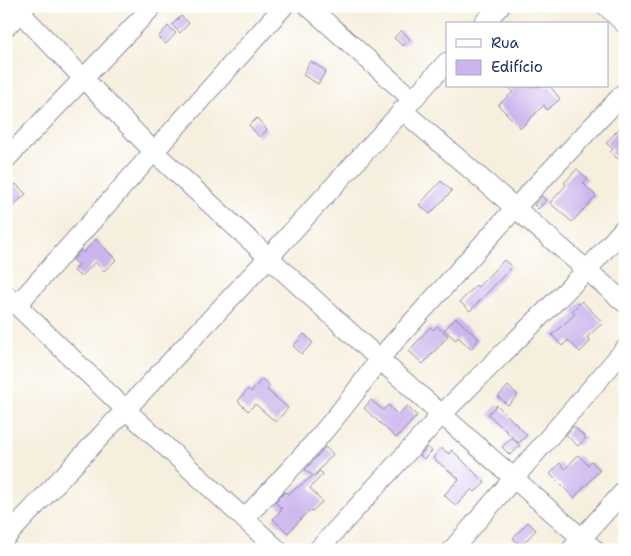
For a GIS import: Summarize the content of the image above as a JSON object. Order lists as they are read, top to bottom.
{
  "legend": ["Rua", "Edifício"]
}
